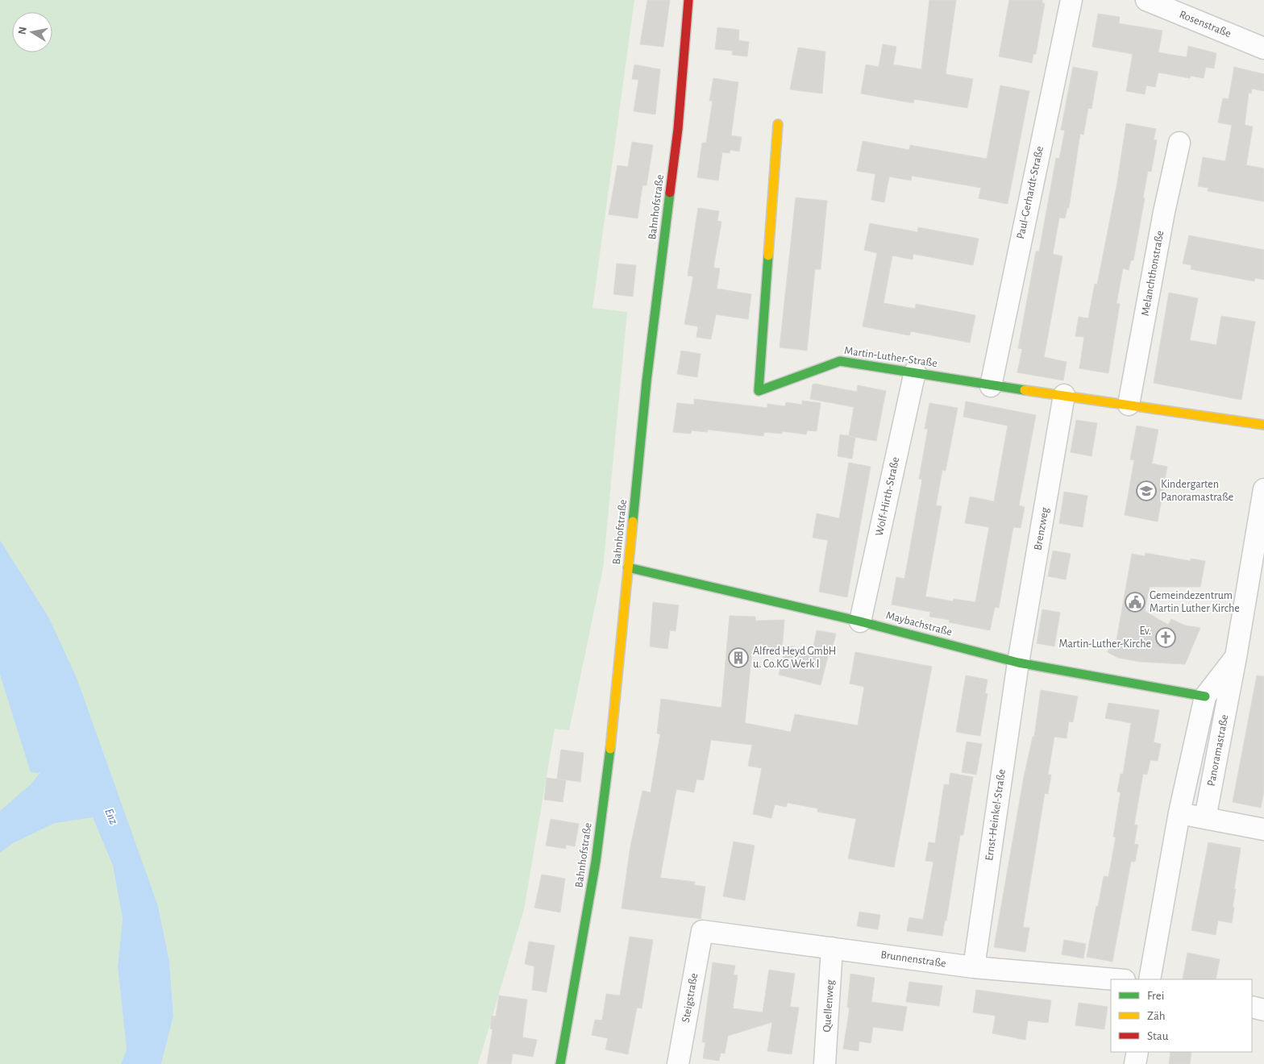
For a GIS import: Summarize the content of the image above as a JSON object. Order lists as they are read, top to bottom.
{
  "streets": {
    "street": [
      "Rosenstraße",
      "Paul-Gerhardt-Straße",
      "Bahnhofstraße",
      "Melanchthonstraße",
      "Martin-Luther-Straße",
      "Wolf-Hirth-Straße",
      "Brenzweg",
      "Maybachstraße",
      "Panoramastraße",
      "Ernst-Heinkel-Straße",
      "Brunnenstraße",
      "Steigstraße",
      "Quellenweg"
    ]
  },
  "crossings": [
    ["Paul-Gerhardt-Straße", "Martin-Luther-Straße"],
    ["Bahnhofstraße", "Maybachstraße"],
    ["Melanchthonstraße", "Martin-Luther-Straße"],
    ["Martin-Luther-Straße", "Wolf-Hirth-Straße"],
    ["Martin-Luther-Straße", "Brenzweg"],
    ["Wolf-Hirth-Straße", "Maybachstraße"],
    ["Brenzweg", "Maybachstraße"],
    ["Brenzweg", "Ernst-Heinkel-Straße"],
    ["Maybachstraße", "Panoramastraße"],
    ["Maybachstraße", "Ernst-Heinkel-Straße"],
    ["Ernst-Heinkel-Straße", "Brunnenstraße"],
    ["Brunnenstraße", "Steigstraße"],
    ["Brunnenstraße", "Quellenweg"]
  ],
  "water": ["Enz"],
  "places": {
    "school or university": ["Kindergarten Panoramastraße"],
    "public building": ["Gemeindezentrum Martin Luther Kirche"],
    "church": ["Ev. Martin-Luther-Kirche"],
    "building": ["Alfred Heyd GmbH u. Co.KG Werk I"]
  },
  "legend": ["Frei", "Zäh", "Stau"],
  "north": "left"
}
